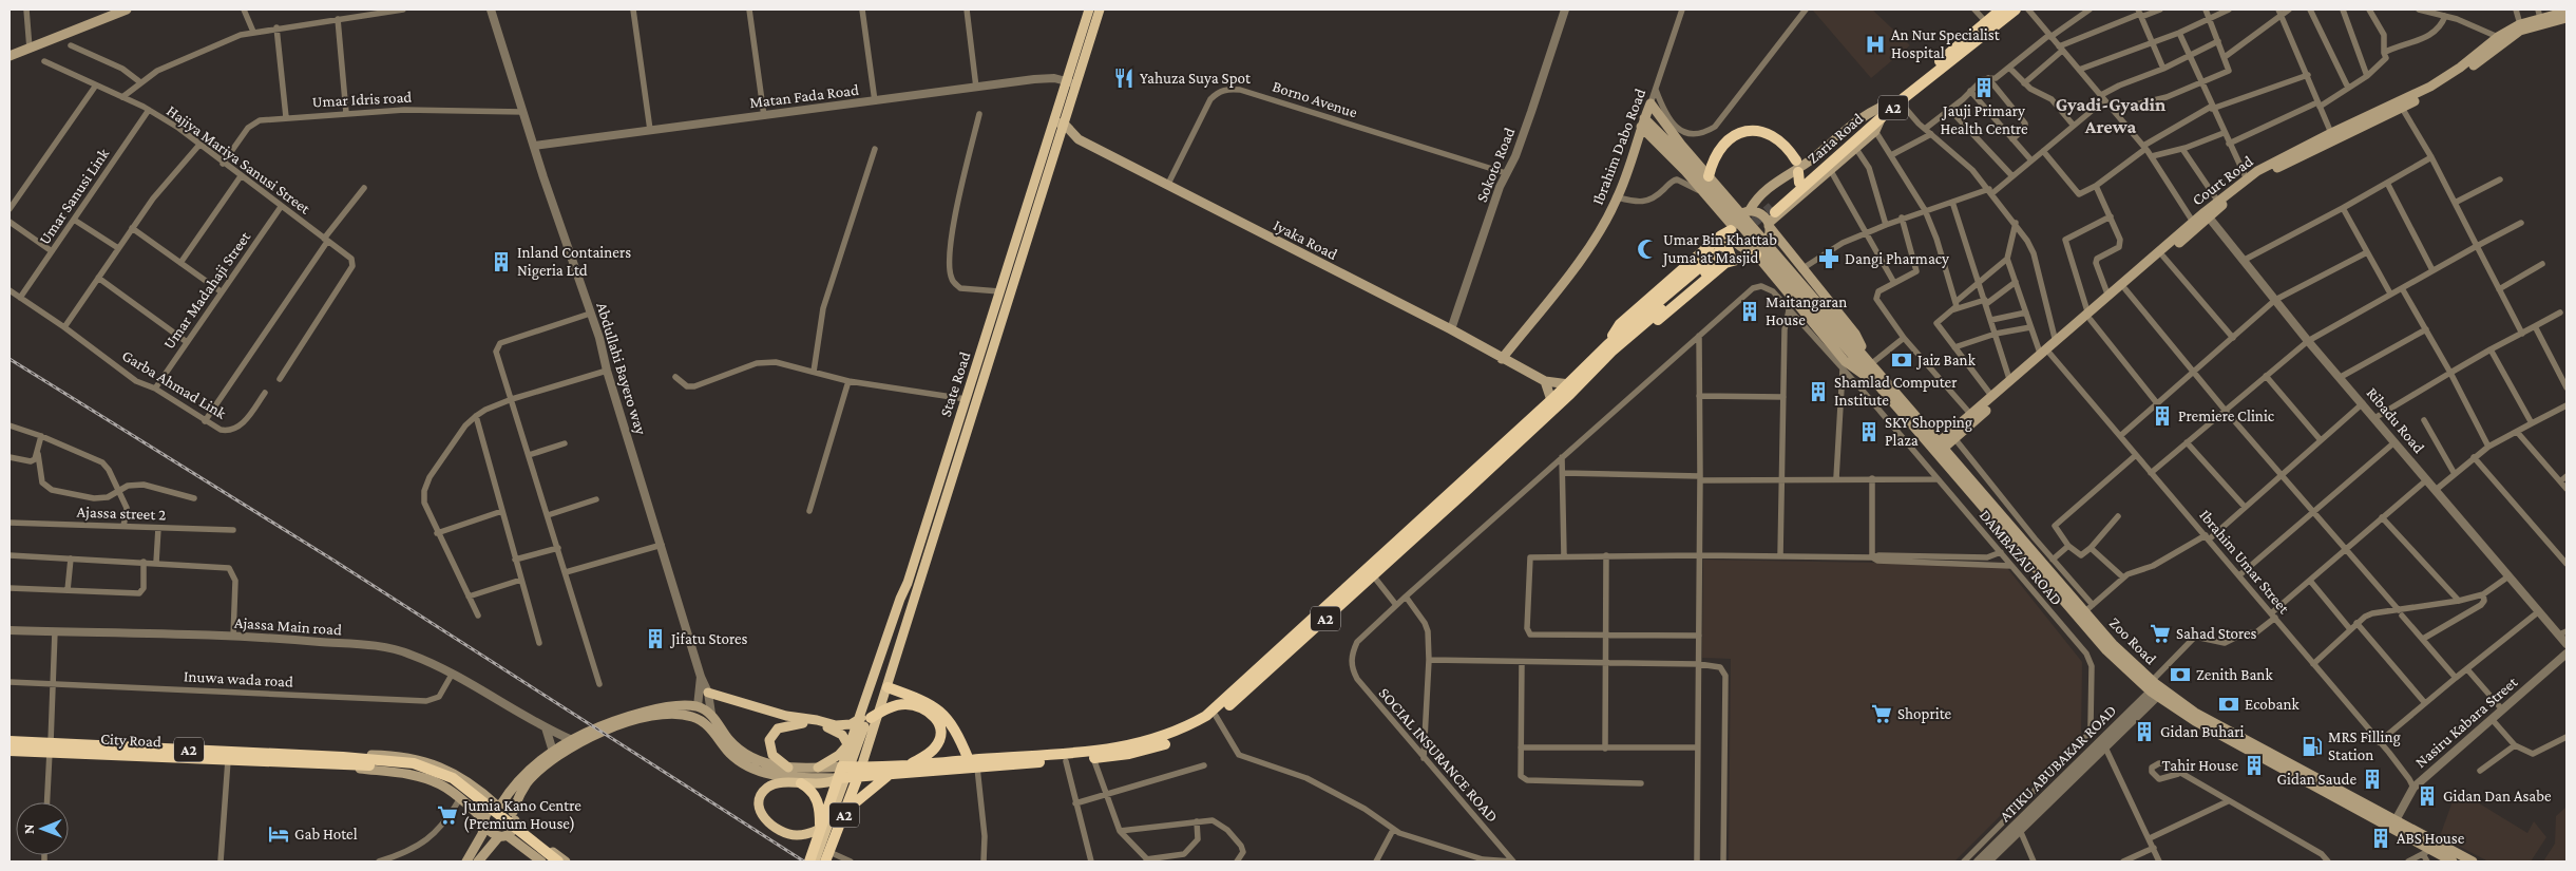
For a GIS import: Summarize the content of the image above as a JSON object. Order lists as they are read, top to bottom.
{
  "streets": {
    "highway": ["A2", "Zaria Road", "City Road"],
    "main road": [
      "Ibrahim Dabo Road",
      "Court Road",
      "Iyaka Road",
      "State Road",
      "Zoo Road"
    ],
    "street": [
      "Matan Fada Road",
      "Umar Idris road",
      "Borno Avenue",
      "Hajiya Mariya Sanusi Street",
      "Sokoto Road",
      "Umar Sanusi Link",
      "Umar Madahaji Street",
      "Abdullahi Bayero way",
      "Garba Ahmad Link",
      "Ribadu Road",
      "Ajassa street 2",
      "DAMBAZAU ROAD",
      "Ibrahim Umar Street",
      "Ajassa Main road",
      "Inuwa wada road",
      "Nasiru Kabara Street",
      "SOCIAL INSURANCE ROAD",
      "ATIKU ABUBAKAR ROAD"
    ]
  },
  "crossings": [
    ["Matan Fada Road", "Abdullahi Bayero way"],
    ["Matan Fada Road", "State Road"],
    ["Umar Idris road", "Hajiya Mariya Sanusi Street"],
    ["Umar Idris road", "Abdullahi Bayero way"],
    ["Borno Avenue", "Sokoto Road"],
    ["Borno Avenue", "Iyaka Road"],
    ["A2", "Iyaka Road"],
    ["A2", "State Road"],
    ["A2", "City Road"],
    ["Ibrahim Dabo Road", "Iyaka Road"],
    ["Hajiya Mariya Sanusi Street", "Umar Sanusi Link"],
    ["Hajiya Mariya Sanusi Street", "Umar Madahaji Street"],
    ["Sokoto Road", "Iyaka Road"],
    ["Court Road", "Ribadu Road"],
    ["Court Road", "Ibrahim Umar Street"],
    ["Court Road", "Zoo Road"],
    ["Umar Sanusi Link", "Garba Ahmad Link"],
    ["Iyaka Road", "State Road"],
    ["Umar Madahaji Street", "Garba Ahmad Link"],
    ["Ibrahim Umar Street", "Nasiru Kabara Street"],
    ["Ajassa Main road", "Inuwa wada road"],
    ["Zoo Road", "Nasiru Kabara Street"],
    ["Zoo Road", "ATIKU ABUBAKAR ROAD"]
  ],
  "districts": ["Gyadi-Gyadin Arewa"],
  "places": {
    "hospital": ["An Nur Specialist Hospital"],
    "restaurant": ["Yahuza Suya Spot"],
    "building": [
      "Jauji Primary Health Centre",
      "Inland Containers Nigeria Ltd",
      "Maitangaran House",
      "Shamlad Computer Institute",
      "Premiere Clinic",
      "SKY Shopping Plaza",
      "Jifatu Stores",
      "Gidan Buhari",
      "Tahir House",
      "Gidan Saude",
      "Gidan Dan Asabe",
      "ABS House"
    ],
    "mosque": ["Umar Bin Khattab Juma'at Masjid"],
    "pharmacy": ["Dangi Pharmacy"],
    "bank": ["Jaiz Bank", "Zenith Bank", "Ecobank"],
    "supermarket": ["Sahad Stores", "Shoprite", "Jumia Kano Centre (Premium House)"],
    "fuel station": ["MRS Filling Station"],
    "hotel": ["Gab Hotel"]
  },
  "north": "left"
}
